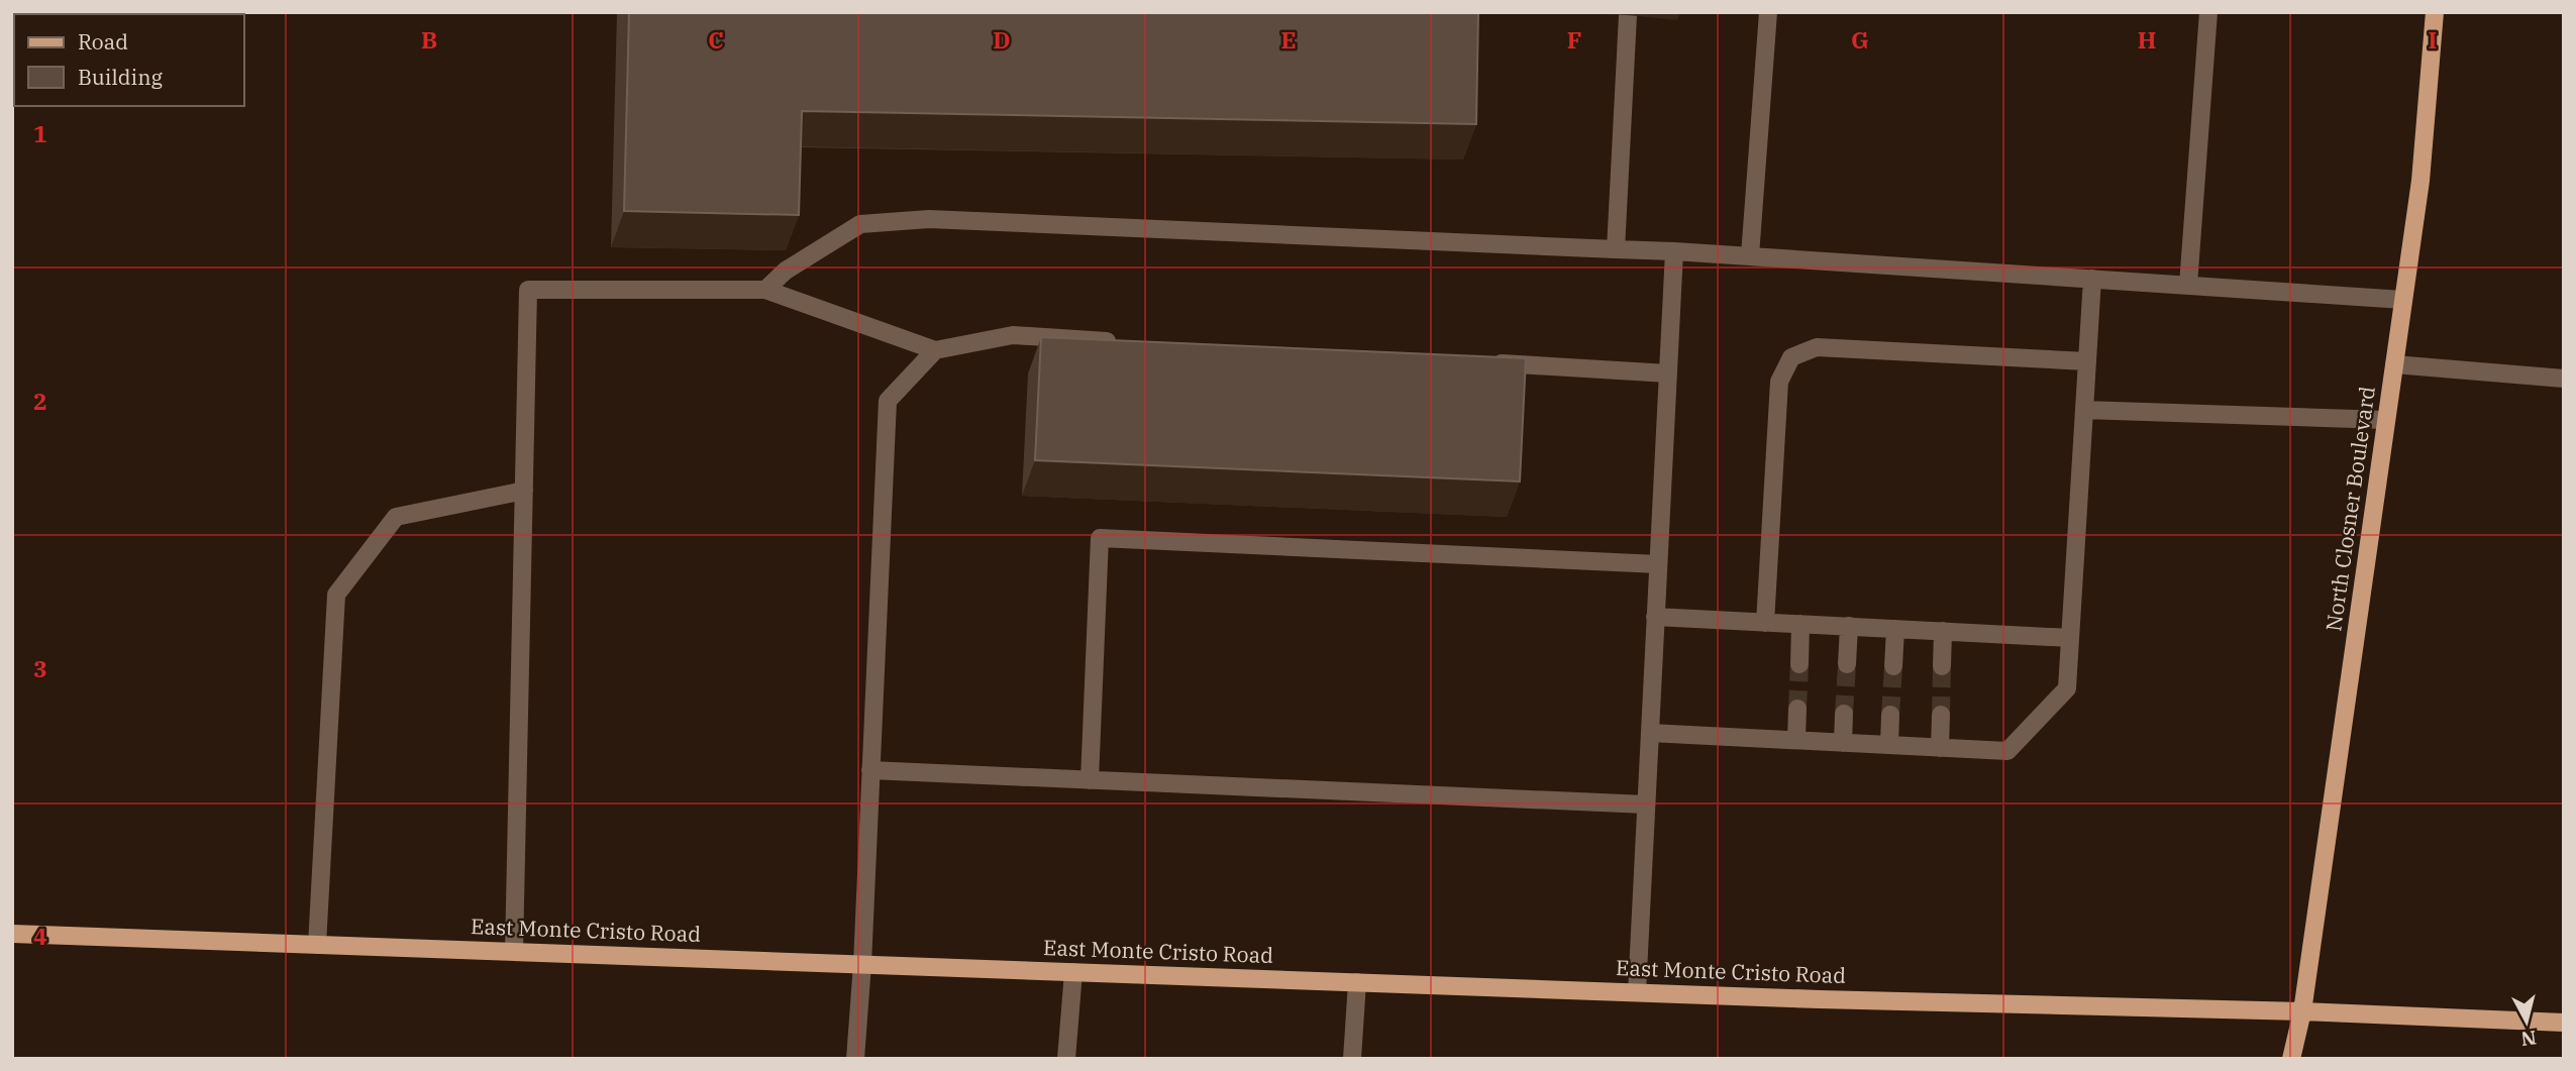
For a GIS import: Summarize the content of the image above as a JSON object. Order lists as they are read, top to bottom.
{
  "streets": {
    "main road": ["North Closner Boulevard", "East Monte Cristo Road"]
  },
  "crossings": [
    ["North Closner Boulevard", "East Monte Cristo Road"]
  ],
  "legend": ["Road", "Building"],
  "north": "bottom",
  "grid": {
    "columns": [
      "B",
      "C",
      "D",
      "E",
      "F",
      "G",
      "H",
      "I"
    ],
    "rows": [
      "1",
      "2",
      "3",
      "4"
    ]
  }
}
